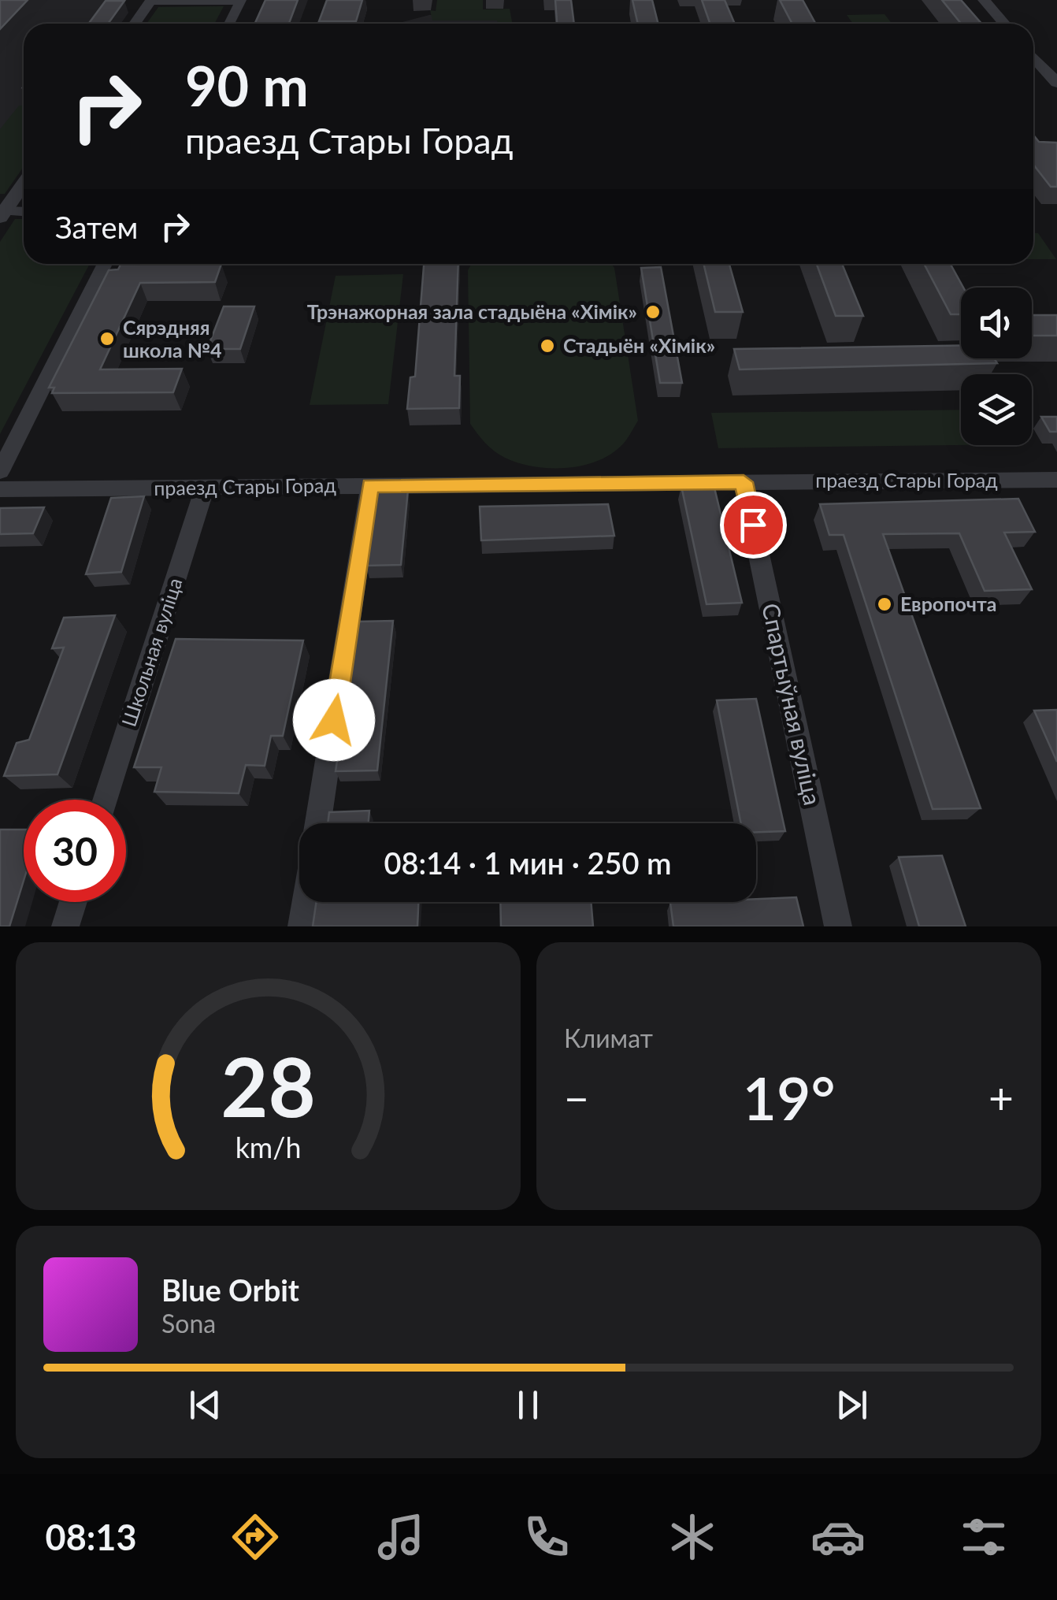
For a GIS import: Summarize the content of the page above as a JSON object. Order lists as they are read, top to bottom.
{
  "streets": {
    "street": ["праезд Стары Горад", "Школьная вуліца", "Спартыўная вуліца"]
  },
  "crossings": [
    ["праезд Стары Горад", "Школьная вуліца"],
    ["праезд Стары Горад", "Спартыўная вуліца"]
  ],
  "places": [
    "Трэнажорная зала стадыёна «Хімік»",
    "Сярэдняя школа №4",
    "Стадыён «Хімік»",
    "Европочта"
  ],
  "page": {
    "turn": ["90 m", "праезд Стары Горад"],
    "then": "Затем",
    "limit": "30",
    "trip": "08:14 · 1 мин · 250 m",
    "tile": "Климат",
    "heat": ["−", "19°", "+"],
    "song": ["Blue Orbit", "Sona"],
    "tabs": "08:13",
    "gauge": ["28", "km/h"]
  }
}
